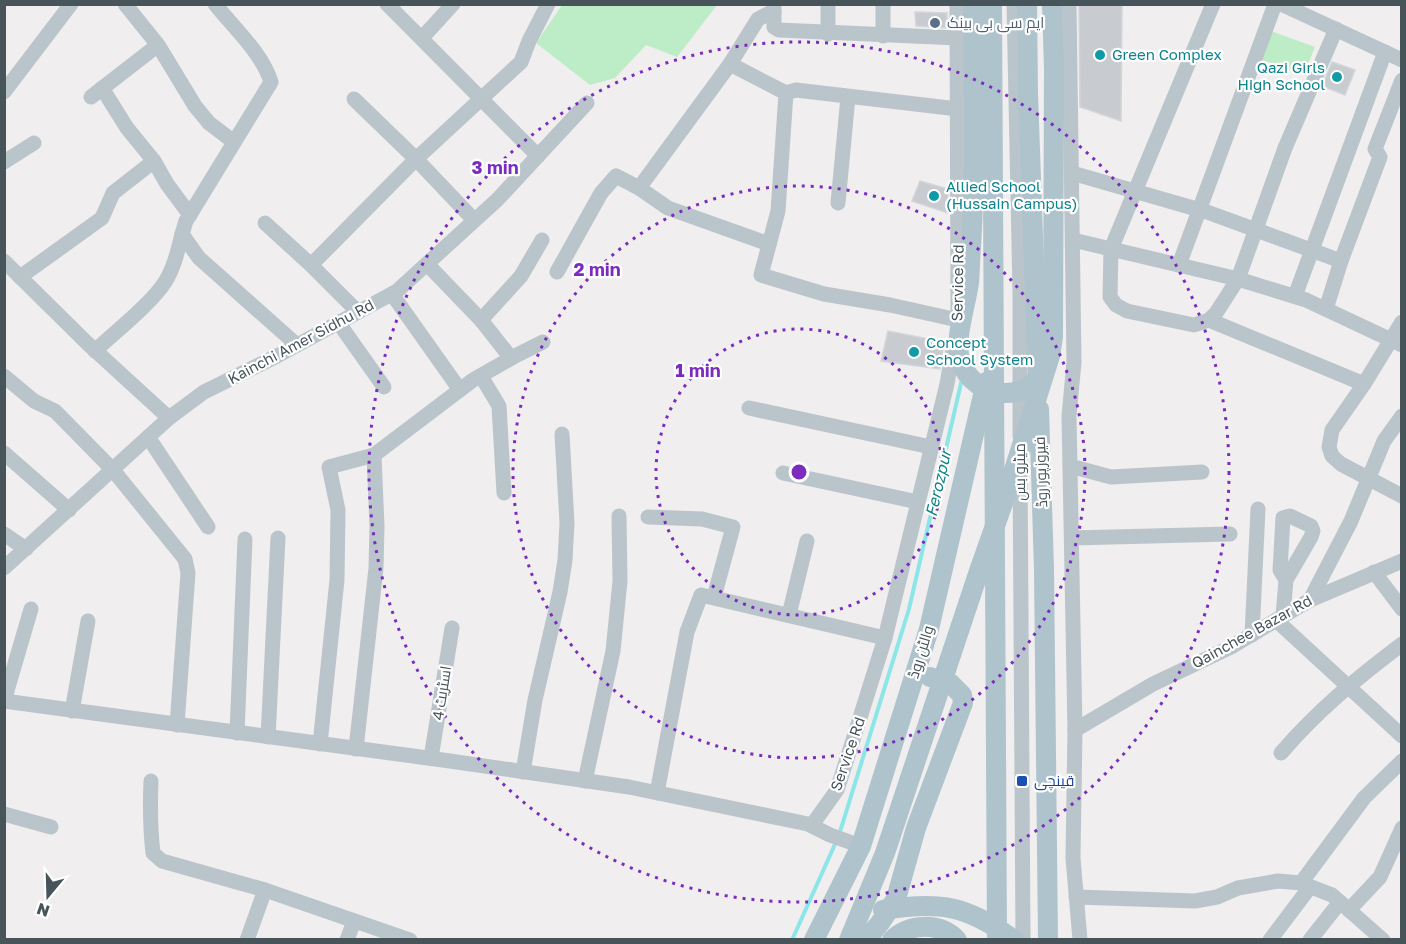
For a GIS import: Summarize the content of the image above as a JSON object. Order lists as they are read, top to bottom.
{
  "streets": {
    "main road": ["فیروزپور روڈ", "والٹن روڈ"],
    "street": [
      "Service Rd",
      "Kainchi Amer Sidhu Rd",
      "میٹرو بس",
      "Qainchee Bazar Rd",
      "اسٹریٹ 4"
    ]
  },
  "water": ["Ferozpur"],
  "places": {
    "other": [
      "ایم سی بی بینک",
      "Green Complex",
      "Qazi Girls High School",
      "Allied School (Hussain Campus)",
      "Concept School System"
    ],
    "transit": ["قینچی"]
  },
  "north": "bottom",
  "rings": ["3 min", "2 min", "1 min"]
}
